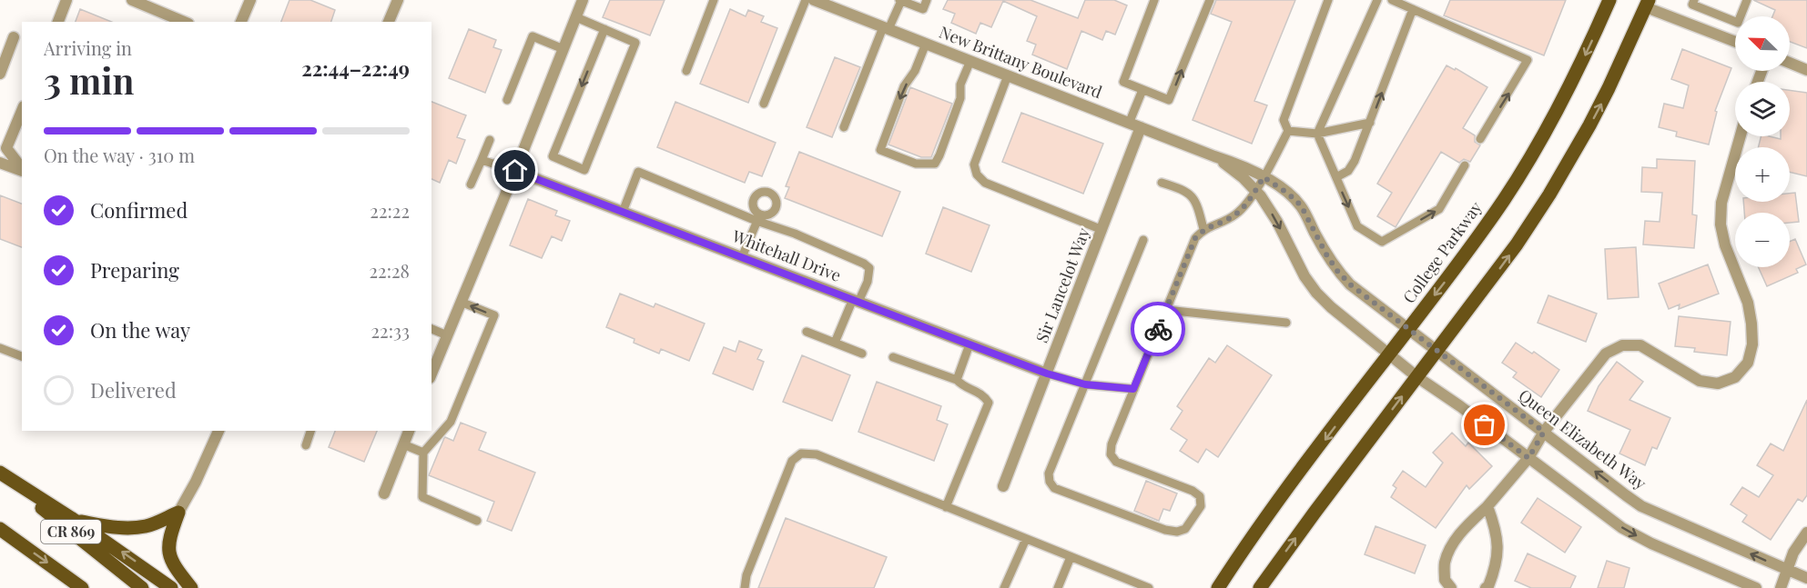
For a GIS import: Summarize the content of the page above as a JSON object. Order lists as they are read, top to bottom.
{
  "streets": {
    "main road": ["College Parkway", "CR 869"],
    "street": [
      "New Brittany Boulevard",
      "Whitehall Drive",
      "Sir Lancelot Way",
      "Queen Elizabeth Way"
    ]
  },
  "crossings": [
    ["New Brittany Boulevard", "College Parkway"],
    ["New Brittany Boulevard", "Sir Lancelot Way"],
    ["New Brittany Boulevard", "Queen Elizabeth Way"],
    ["Whitehall Drive", "Sir Lancelot Way"]
  ],
  "north": "top left",
  "page": {
    "map_buttons": ["+", "−"],
    "heading": ["3 min", "Arriving in", "22:44–22:49"],
    "bar": "On the way · 310 m",
    "list": [
      ["Confirmed", "22:22"],
      ["Preparing", "22:28"],
      ["On the way", "22:33"],
      "Delivered"
    ]
  }
}
